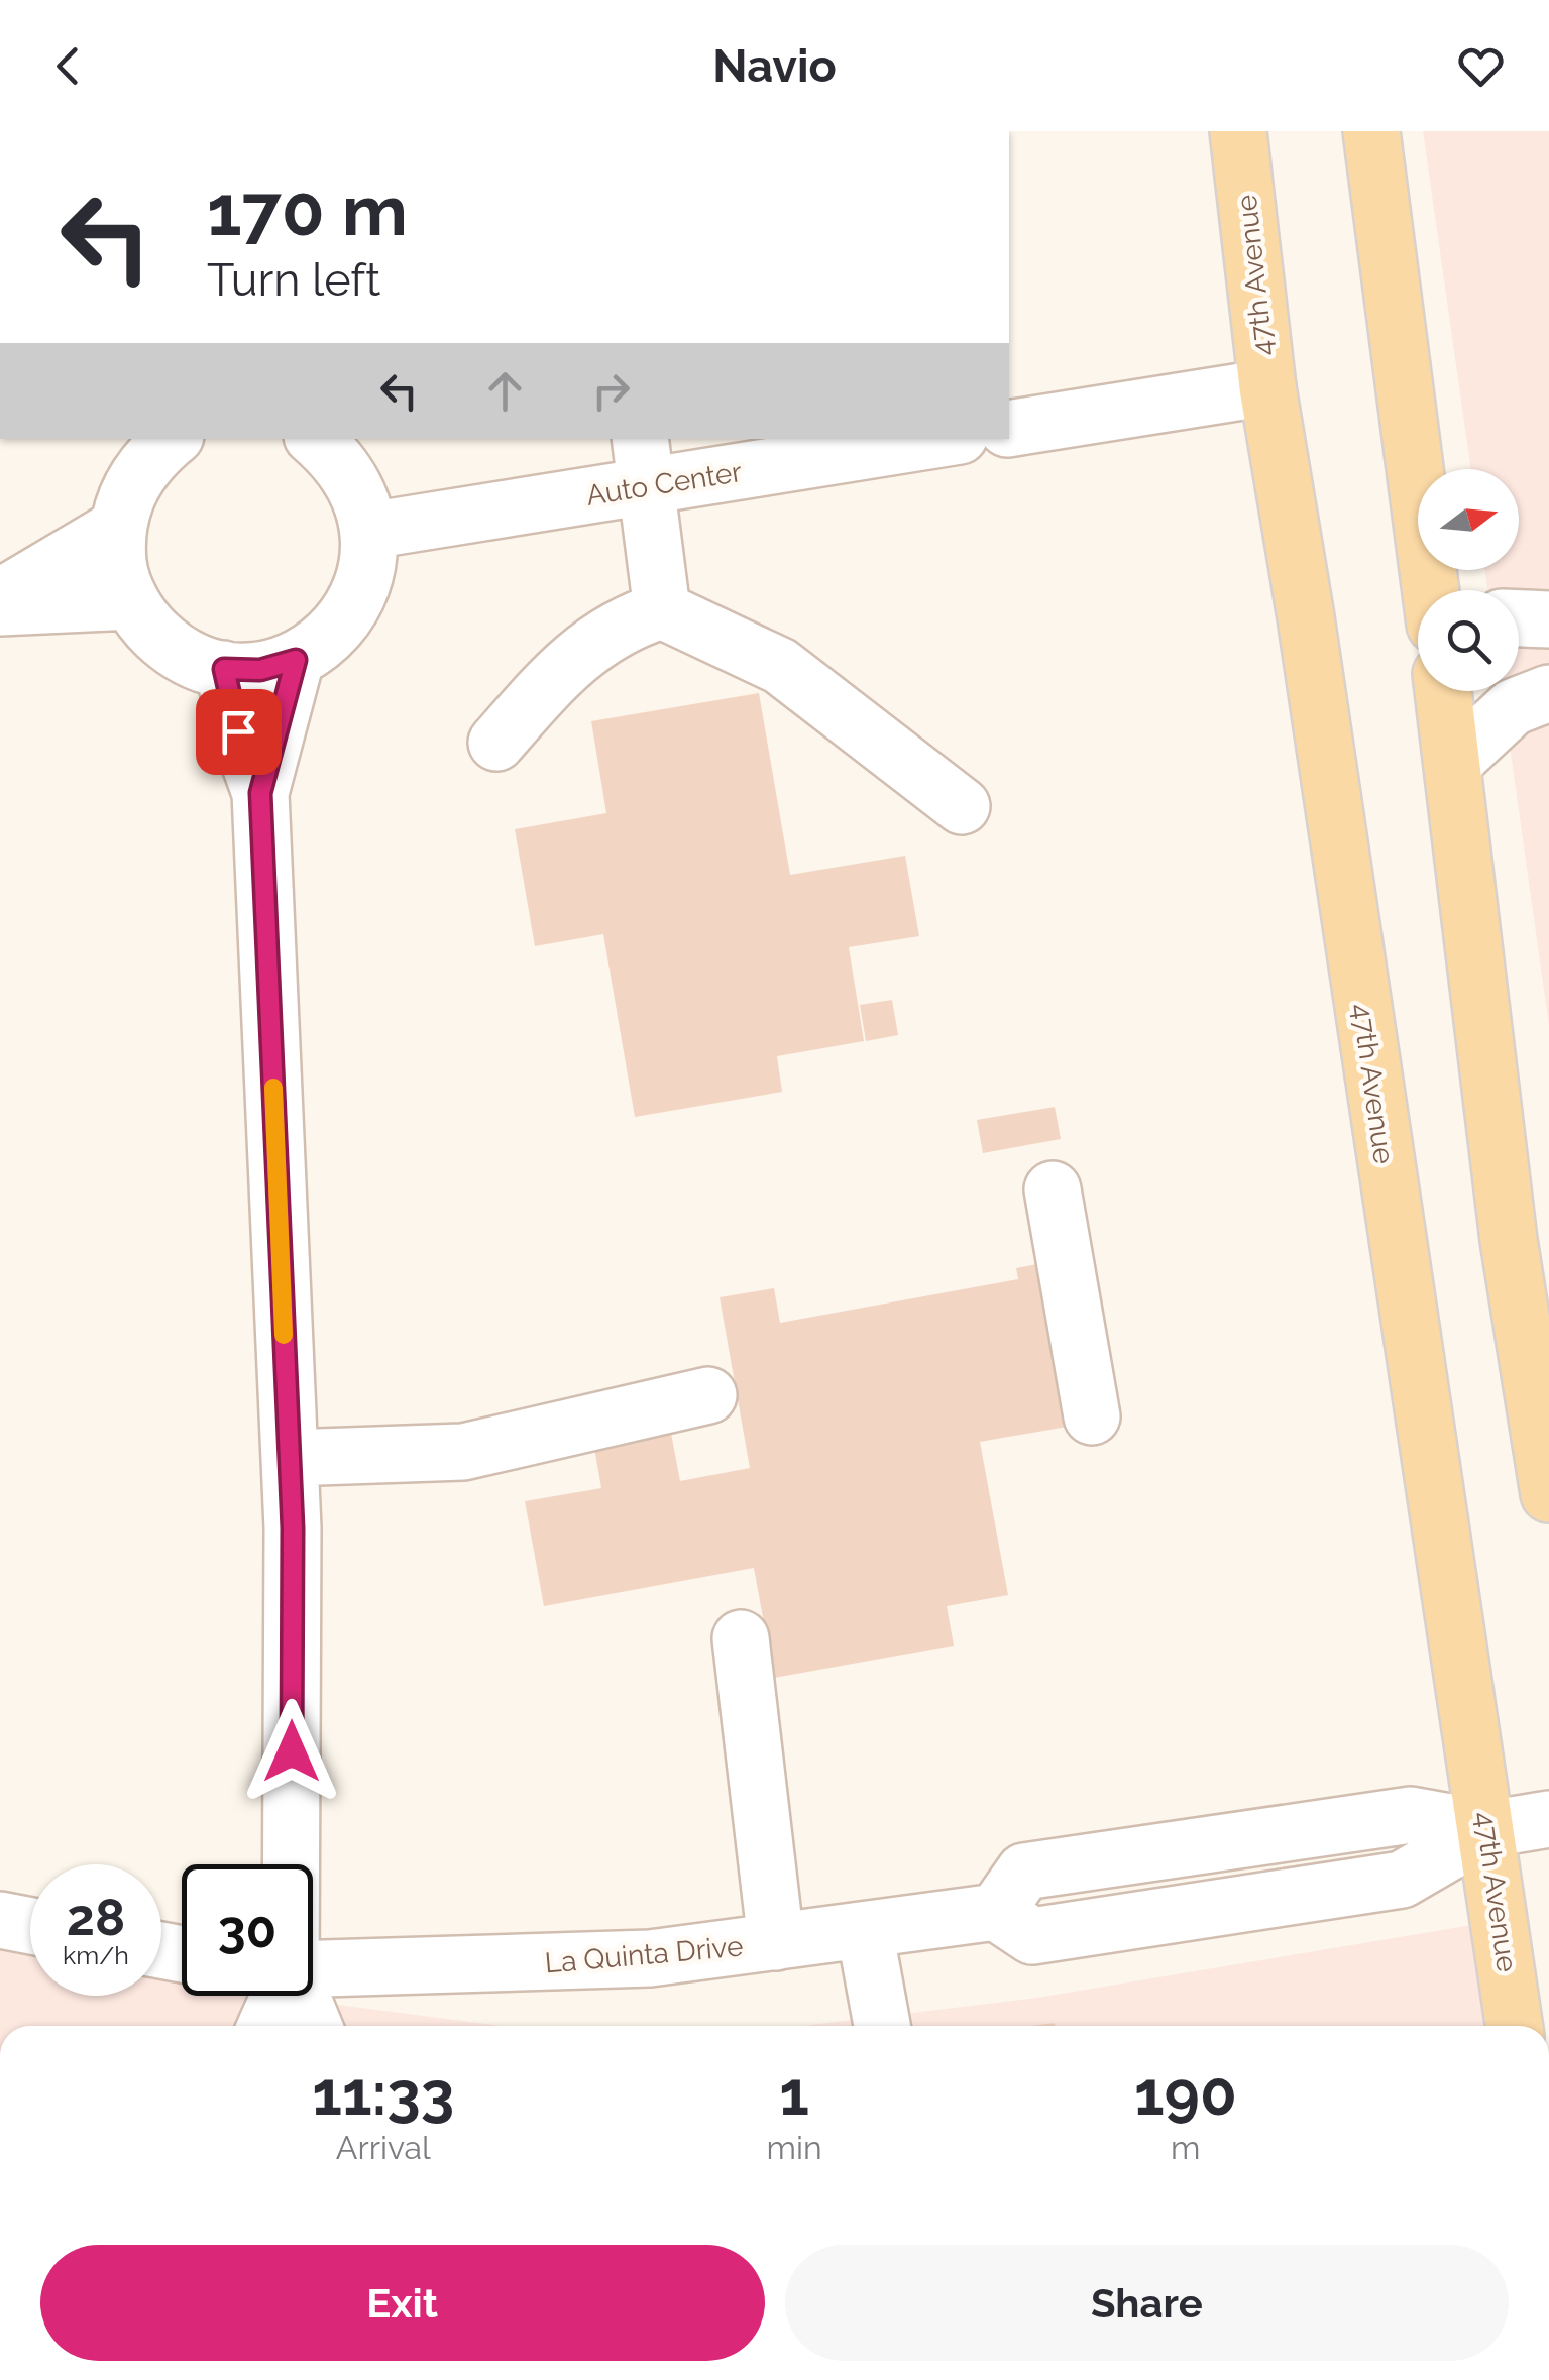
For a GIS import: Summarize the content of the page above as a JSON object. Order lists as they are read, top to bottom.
{
  "streets": {
    "main road": ["47th Avenue"],
    "street": ["Auto Center", "La Quinta Drive"]
  },
  "crossings": [
    ["47th Avenue", "La Quinta Drive"]
  ],
  "north": "right",
  "page": {
    "header": "Navio",
    "turn": ["170 m", "Turn left"],
    "speed": "28 km/h",
    "limit": "30",
    "eta": [
      "11:33",
      "Arrival",
      "1",
      "min",
      "190",
      "m"
    ],
    "buttons": ["Exit", "Share"]
  }
}
